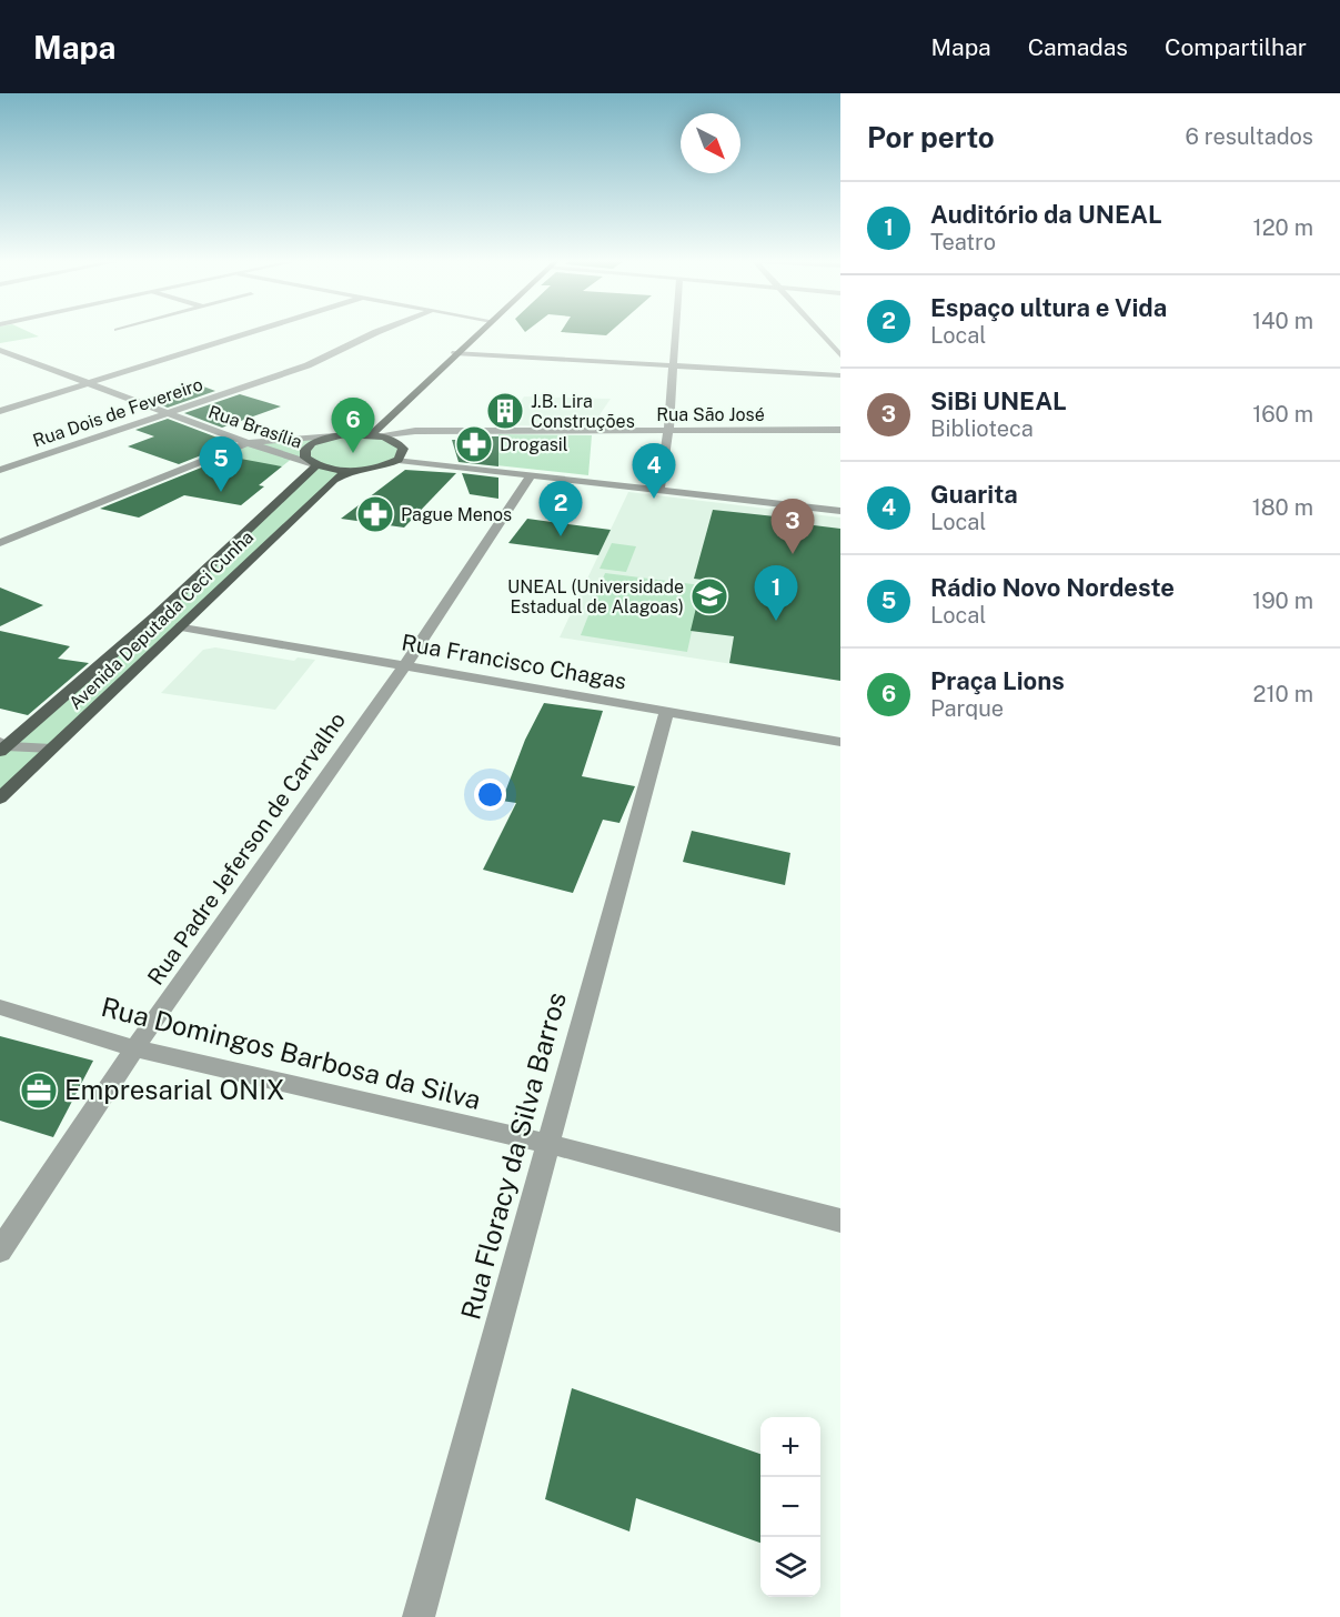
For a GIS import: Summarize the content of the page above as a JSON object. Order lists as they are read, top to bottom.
{
  "streets": {
    "main road": ["Avenida Deputada Ceci Cunha"],
    "street": [
      "Rua Dois de Fevereiro",
      "Rua São José",
      "Rua Brasília",
      "Rua Francisco Chagas",
      "Rua Padre Jeferson de Carvalho",
      "Rua Domingos Barbosa da Silva",
      "Rua Floracy da Silva Barros"
    ]
  },
  "crossings": [
    ["Rua Dois de Fevereiro", "Rua Brasília"],
    ["Rua Brasília", "Avenida Deputada Ceci Cunha"],
    ["Avenida Deputada Ceci Cunha", "Rua Francisco Chagas"],
    ["Rua Francisco Chagas", "Rua Padre Jeferson de Carvalho"],
    ["Rua Francisco Chagas", "Rua Floracy da Silva Barros"],
    ["Rua Padre Jeferson de Carvalho", "Rua Domingos Barbosa da Silva"],
    ["Rua Domingos Barbosa da Silva", "Rua Floracy da Silva Barros"]
  ],
  "places": {
    "building": ["J.B. Lira Construções"],
    "pharmacy": ["Drogasil", "Pague Menos"],
    "school or university": ["UNEAL (Universidade Estadual de Alagoas)"],
    "office": ["Empresarial ONIX"]
  },
  "north": "bottom right",
  "page": {
    "header": "Mapa",
    "nav": ["Mapa", "Camadas", "Compartilhar"],
    "heading": ["Por perto", "6 resultados"],
    "list": [
      {
        "mark": "1",
        "name": "Auditório da UNEAL",
        "note": "Teatro",
        "value": "120 m"
      },
      {
        "mark": "2",
        "name": "Espaço ultura e Vida",
        "note": "Local",
        "value": "140 m"
      },
      {
        "mark": "3",
        "name": "SiBi UNEAL",
        "note": "Biblioteca",
        "value": "160 m"
      },
      {
        "mark": "4",
        "name": "Guarita",
        "note": "Local",
        "value": "180 m"
      },
      {
        "mark": "5",
        "name": "Rádio Novo Nordeste",
        "note": "Local",
        "value": "190 m"
      },
      {
        "mark": "6",
        "name": "Praça Lions",
        "note": "Parque",
        "value": "210 m"
      }
    ],
    "pins": [
      "6",
      "5",
      "4",
      "2",
      "3",
      "1"
    ],
    "map_buttons": ["+", "−"]
  }
}
